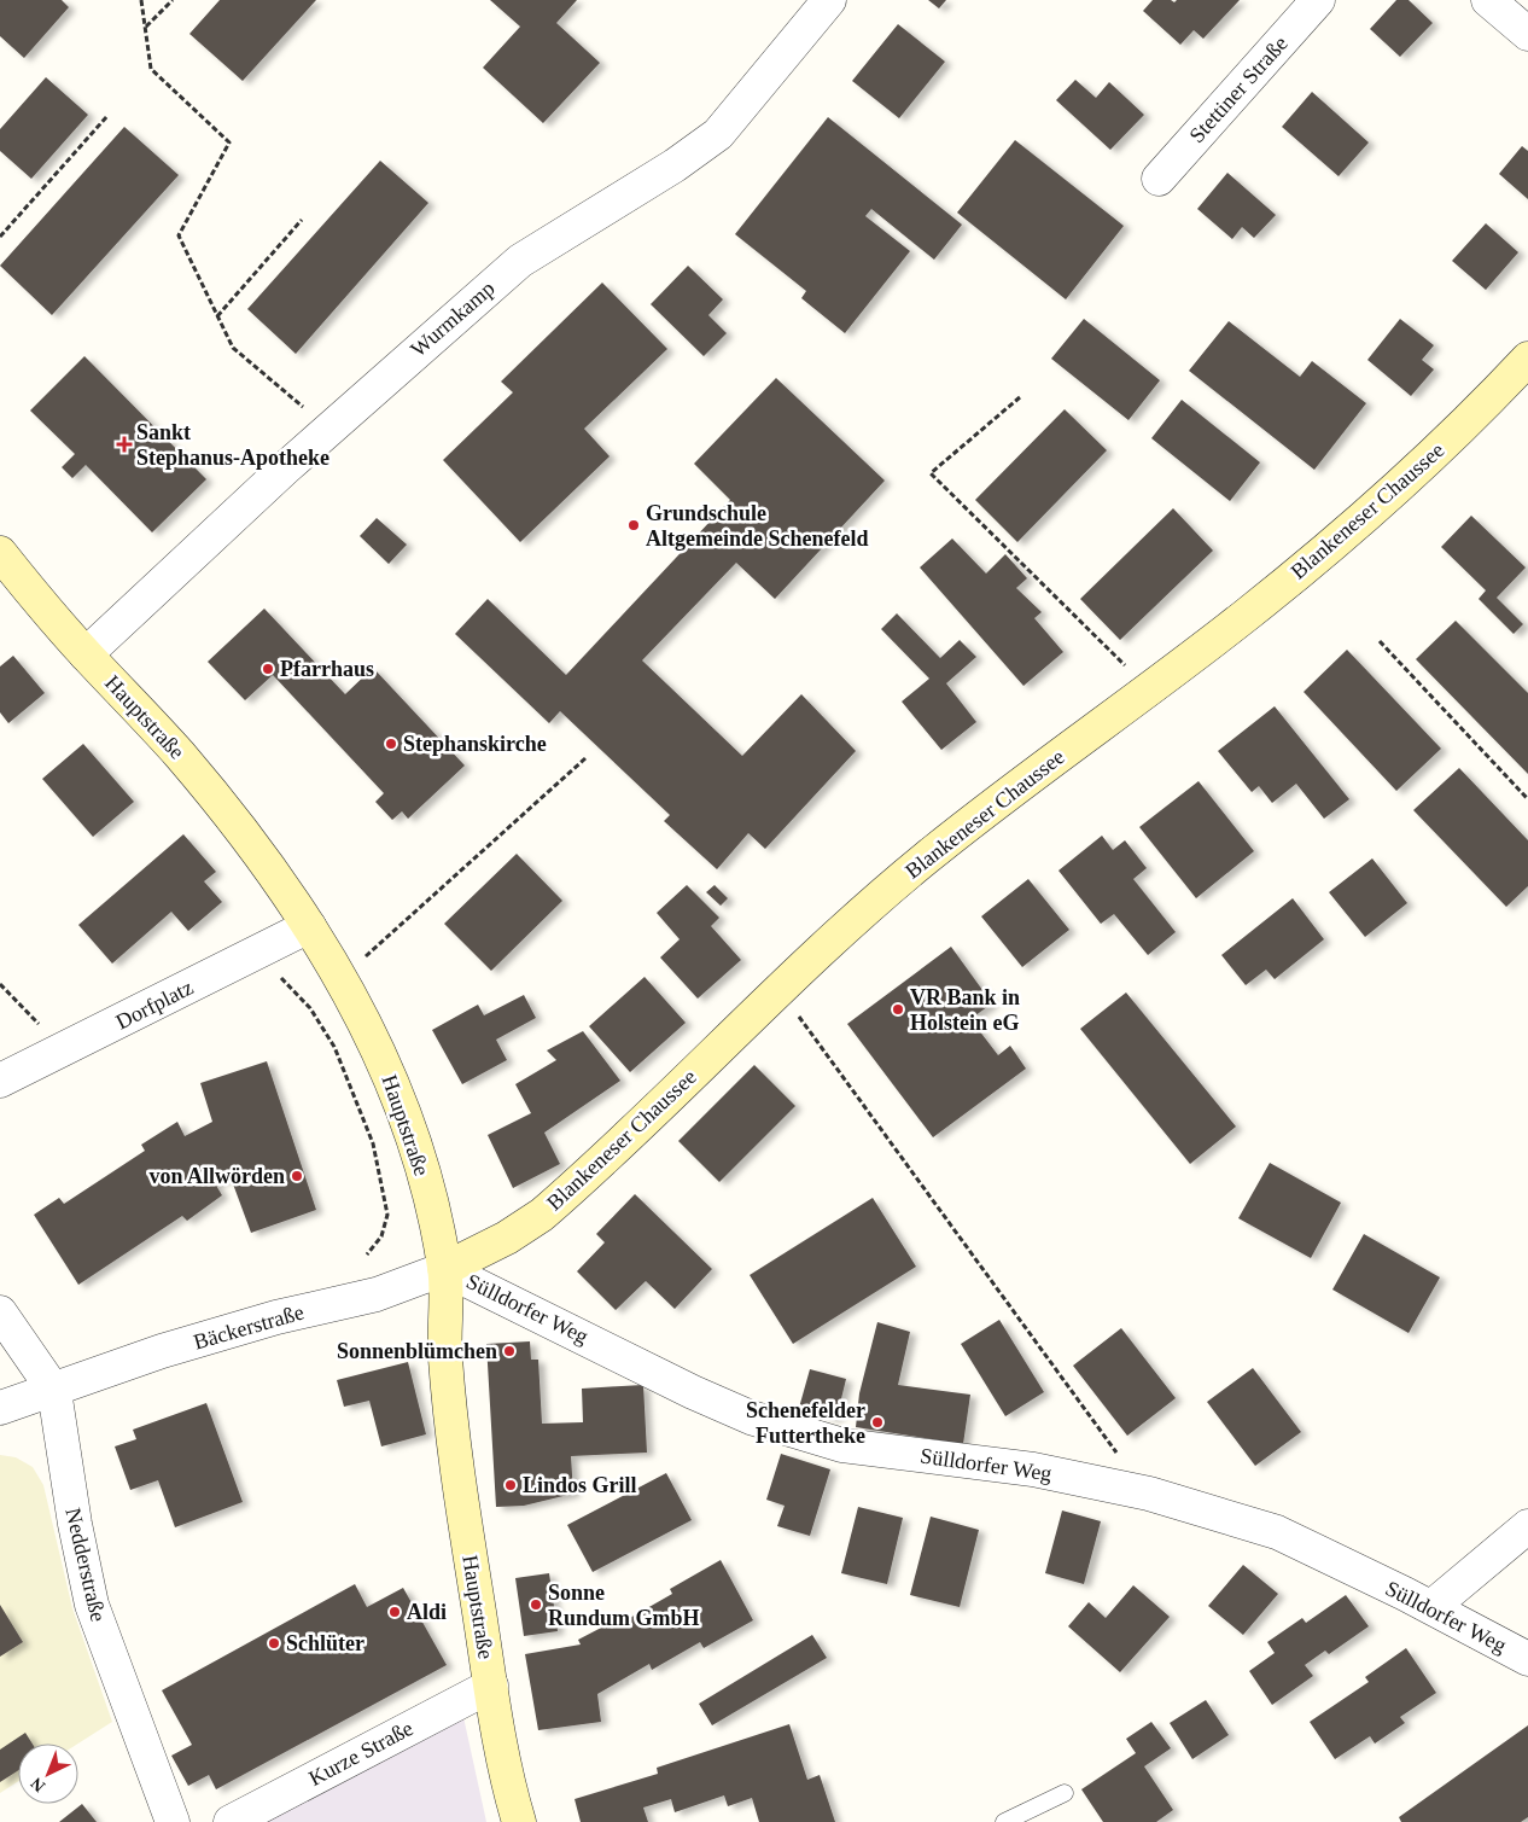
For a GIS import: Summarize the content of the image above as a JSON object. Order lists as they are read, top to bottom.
{
  "streets": {
    "main road": ["Blankeneser Chaussee", "Hauptstraße"],
    "street": [
      "Stettiner Straße",
      "Wurmkamp",
      "Dorfplatz",
      "Sülldorfer Weg",
      "Bäckerstraße",
      "Nedderstraße",
      "Kurze Straße"
    ]
  },
  "crossings": [
    ["Wurmkamp", "Hauptstraße"],
    ["Blankeneser Chaussee", "Hauptstraße"],
    ["Blankeneser Chaussee", "Sülldorfer Weg"],
    ["Blankeneser Chaussee", "Bäckerstraße"],
    ["Hauptstraße", "Dorfplatz"],
    ["Hauptstraße", "Sülldorfer Weg"],
    ["Hauptstraße", "Bäckerstraße"],
    ["Hauptstraße", "Kurze Straße"],
    ["Sülldorfer Weg", "Bäckerstraße"],
    ["Bäckerstraße", "Nedderstraße"]
  ],
  "places": {
    "health": ["Sankt Stephanus-Apotheke"],
    "other": [
      "Grundschule Altgemeinde Schenefeld",
      "Pfarrhaus",
      "Stephanskirche",
      "VR Bank in Holstein eG",
      "von Allwörden",
      "Sonnenblümchen",
      "Schenefelder Futtertheke",
      "Lindos Grill",
      "Sonne Rundum GmbH",
      "Aldi",
      "Schlüter"
    ]
  },
  "north": "bottom left"
}
